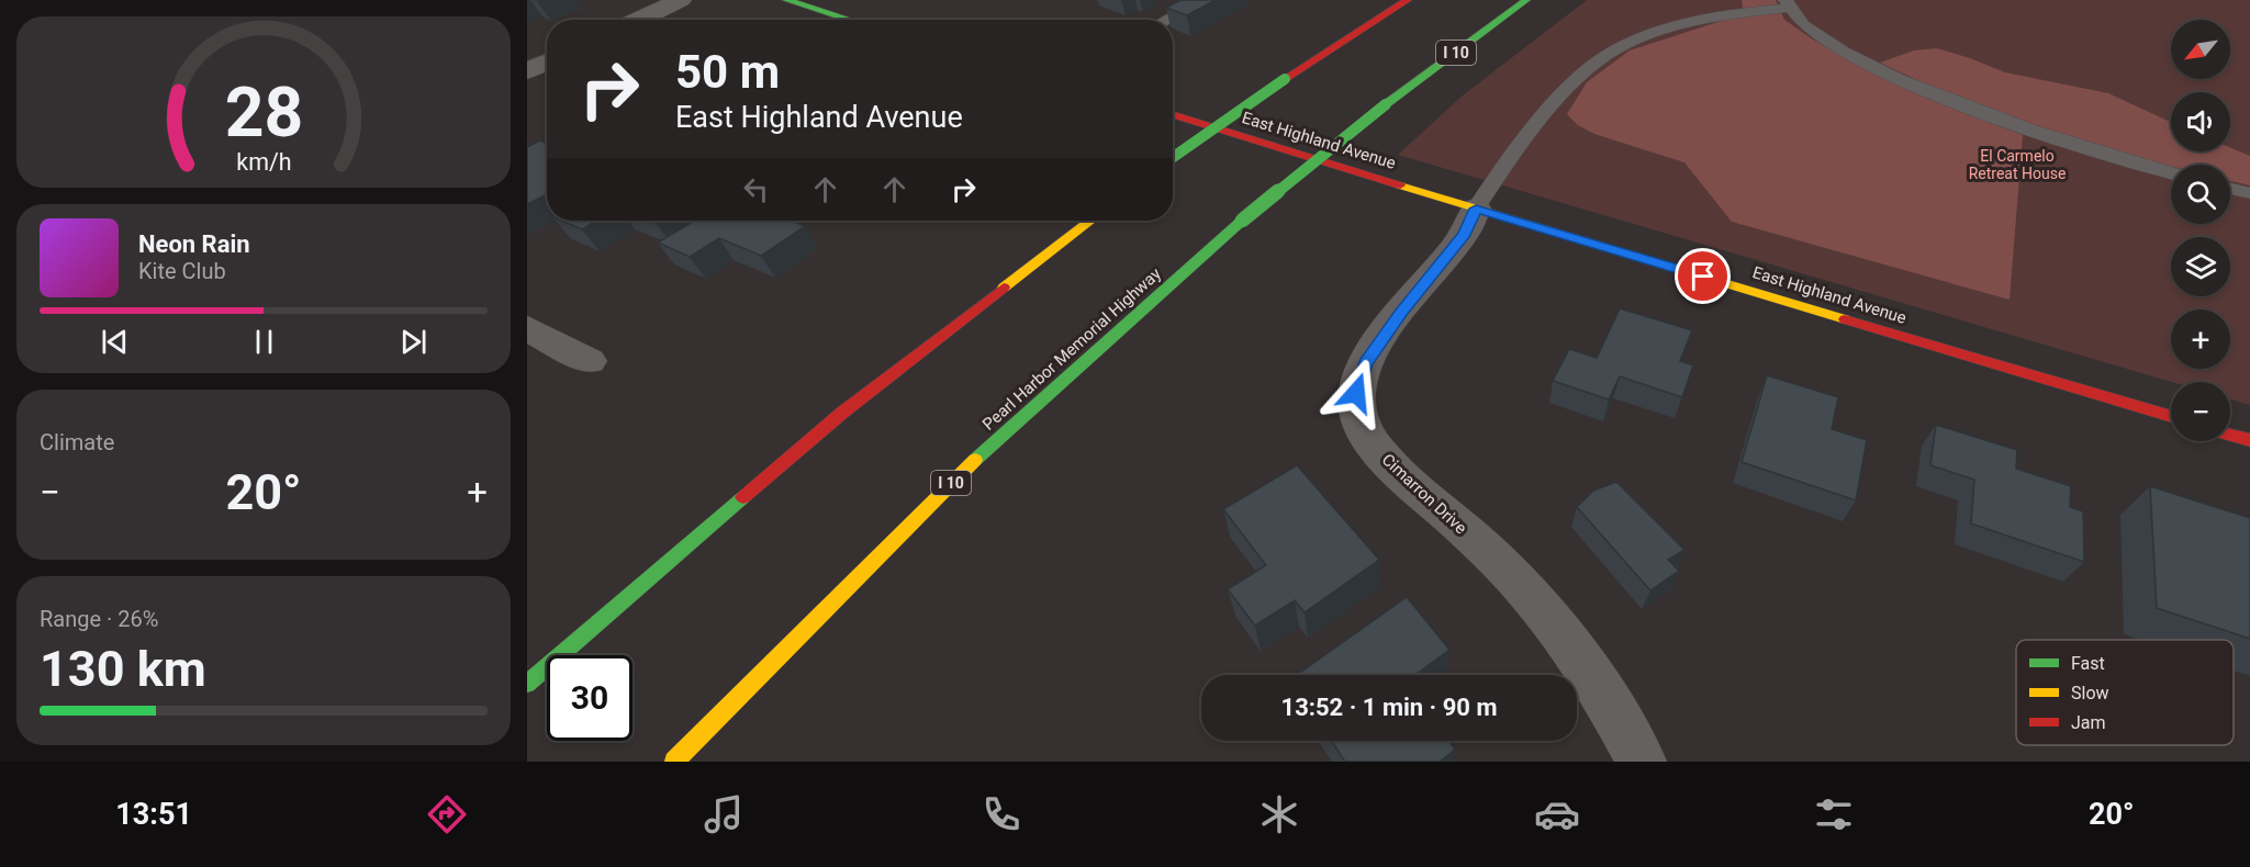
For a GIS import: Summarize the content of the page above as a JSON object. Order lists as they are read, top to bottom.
{
  "streets": {
    "main road": ["I 10", "East Highland Avenue", "Pearl Harbor Memorial Highway"],
    "street": ["Cimarron Drive"]
  },
  "crossings": [
    ["East Highland Avenue", "Cimarron Drive"]
  ],
  "parks": ["El Carmelo Retreat House"],
  "legend": ["Fast", "Slow", "Jam"],
  "north": "bottom left",
  "page": {
    "map_buttons": ["+", "−"],
    "turn": ["50 m", "East Highland Avenue"],
    "song": ["Neon Rain", "Kite Club"],
    "tile": [
      "Climate",
      ["Range · 26%", "130 km"]
    ],
    "heat": ["−", "20°", "+"],
    "limit": "30",
    "trip": "13:52 · 1 min · 90 m",
    "tabs": ["13:51", "20°"],
    "gauge": ["28", "km/h"]
  }
}
